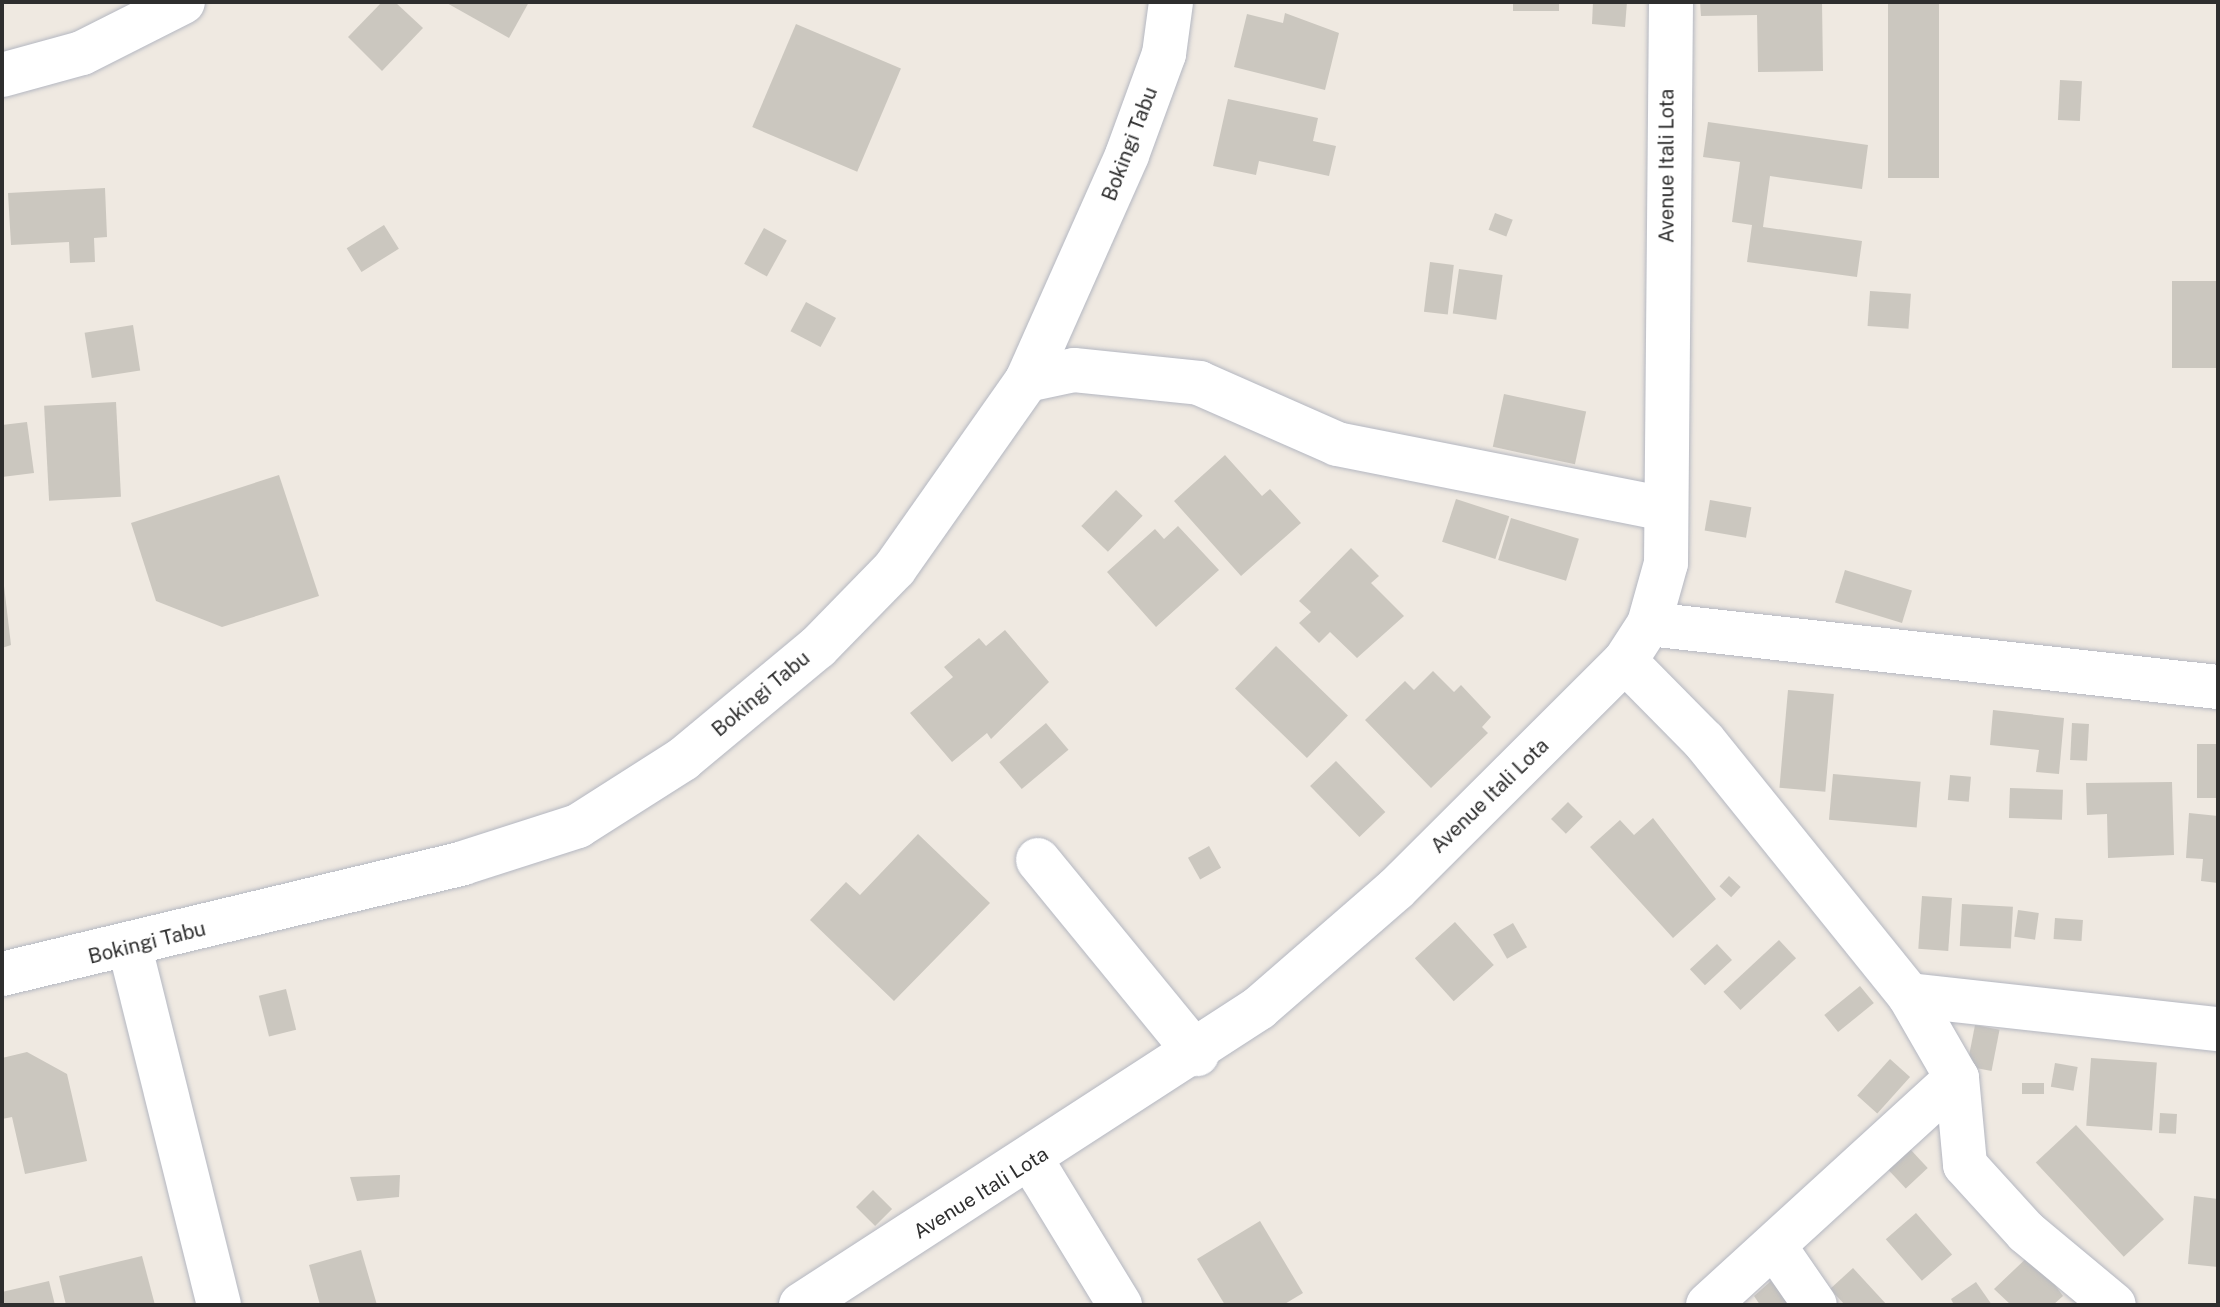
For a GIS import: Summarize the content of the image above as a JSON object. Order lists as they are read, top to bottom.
{
  "streets": {
    "street": ["Bokingi Tabu", "Avenue Itali Lota"]
  }
}
